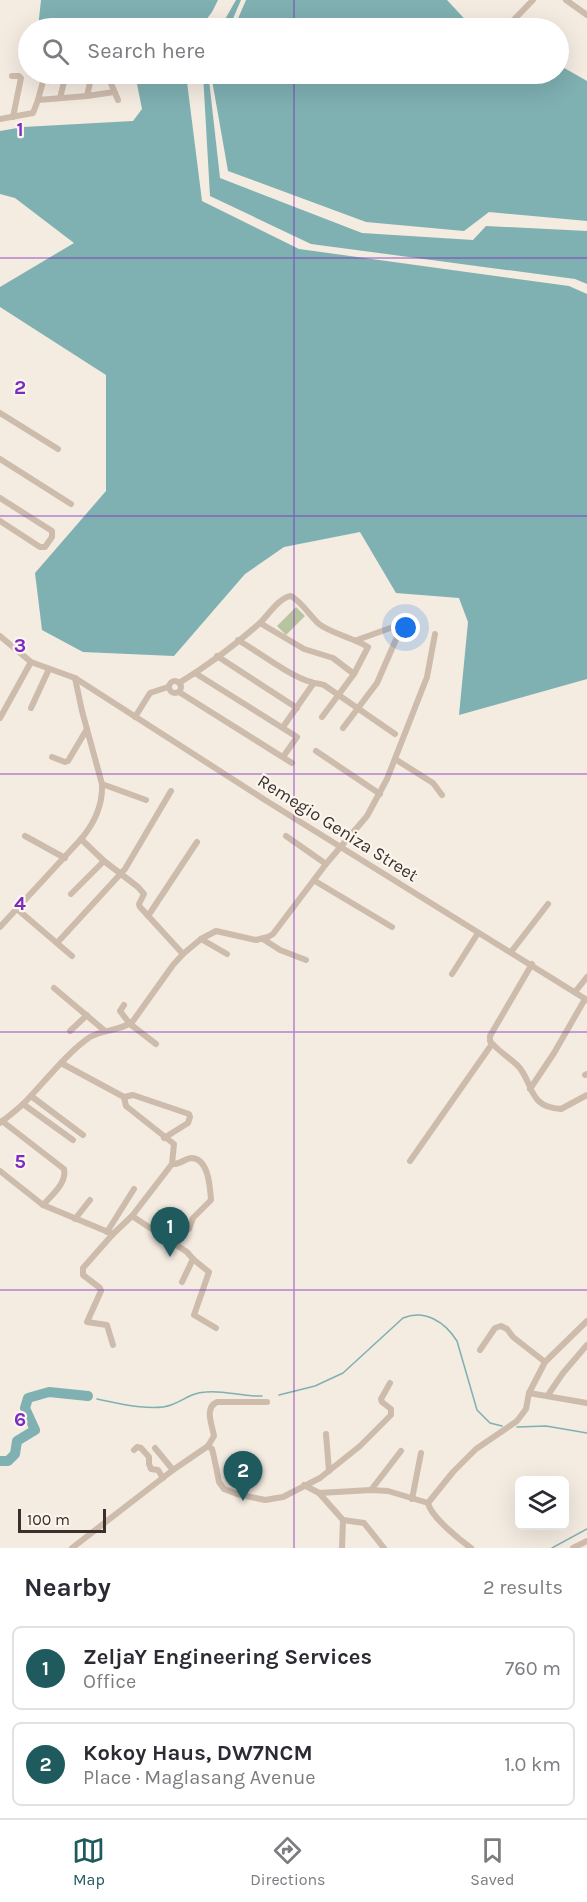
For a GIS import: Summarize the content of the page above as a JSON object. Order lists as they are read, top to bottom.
{
  "streets": {
    "street": ["Remegio Geniza Street"]
  },
  "scale_bar": "100 m",
  "page": {
    "search": "Search here",
    "pins": ["1", "2"],
    "scale": "100 m",
    "heading": ["Nearby", "2 results"],
    "list": [
      {
        "mark": "1",
        "name": "ZeljaY Engineering Services",
        "note": "Office",
        "value": "760 m"
      },
      {
        "mark": "2",
        "name": "Kokoy Haus, DW7NCM",
        "note": "Place · Maglasang Avenue",
        "value": "1.0 km"
      }
    ],
    "nav": ["Map", "Directions", "Saved"]
  },
  "grid": {
    "rows": [
      "1",
      "2",
      "3",
      "4",
      "5",
      "6"
    ]
  }
}
